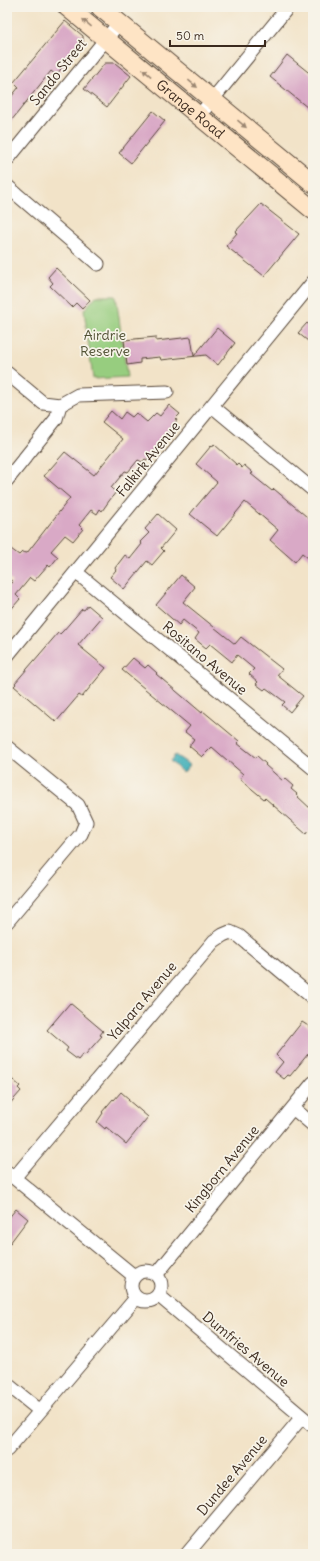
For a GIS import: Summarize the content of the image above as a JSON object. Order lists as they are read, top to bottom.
{
  "streets": {
    "main road": ["Grange Road"],
    "street": [
      "Sando Street",
      "Falkirk Avenue",
      "Rositano Avenue",
      "Yalpara Avenue",
      "Kingborn Avenue",
      "Dumfries Avenue",
      "Dundee Avenue"
    ]
  },
  "crossings": [
    ["Sando Street", "Grange Road"],
    ["Falkirk Avenue", "Rositano Avenue"],
    ["Kingborn Avenue", "Dumfries Avenue"],
    ["Dumfries Avenue", "Dundee Avenue"]
  ],
  "parks": ["Airdrie Reserve"],
  "scale_bar": "50 m"
}
